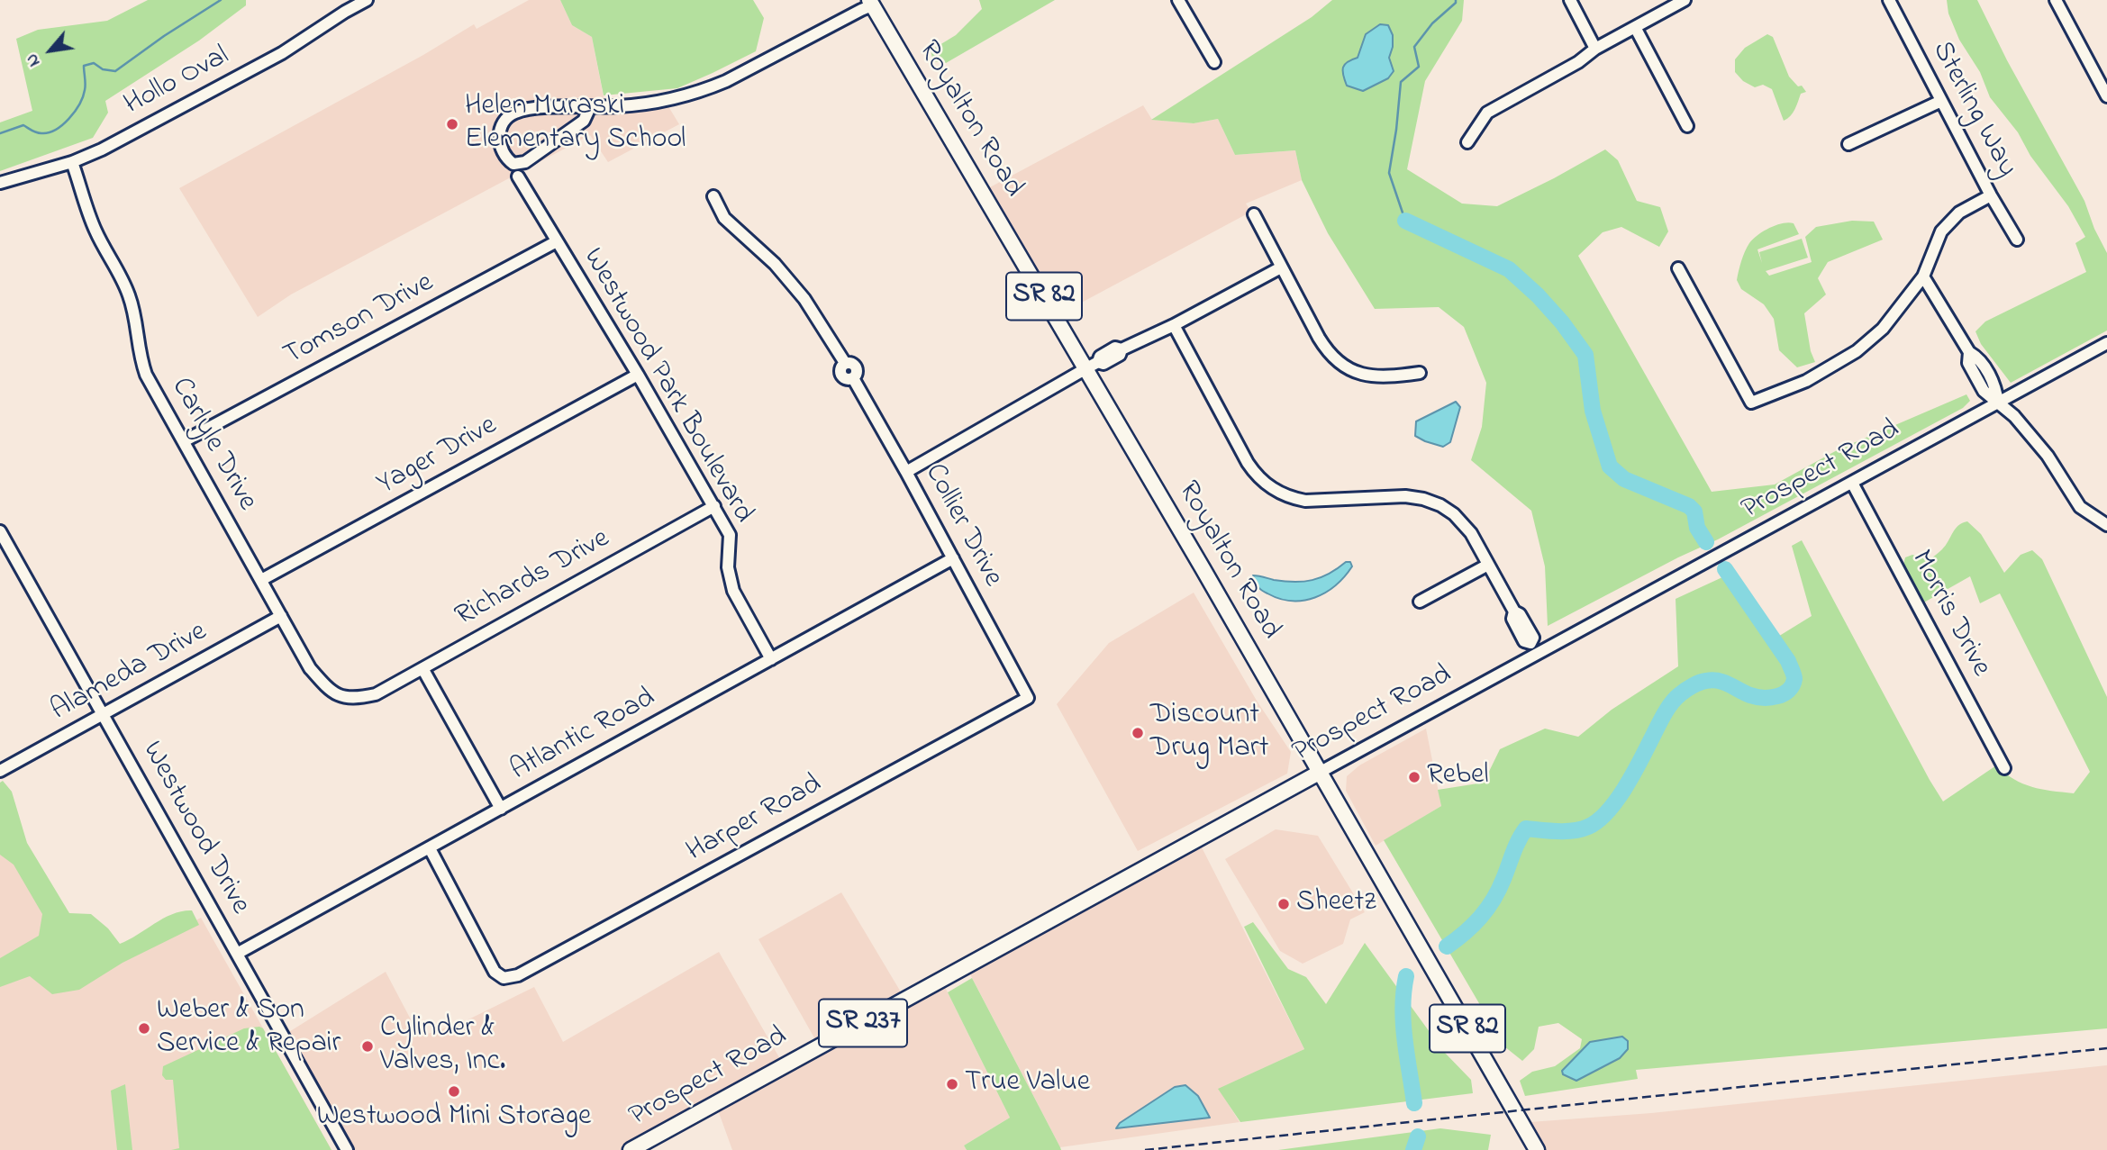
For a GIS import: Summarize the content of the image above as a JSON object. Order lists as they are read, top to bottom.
{
  "streets": {
    "main road": [
      "Royalton Road",
      "SR 82",
      "Prospect Road",
      "SR 237"
    ],
    "street": [
      "Hollo Oval",
      "Sterling Way",
      "Tomson Drive",
      "Westwood Park Boulevard",
      "Carlyle Drive",
      "Yager Drive",
      "Collier Drive",
      "Richards Drive",
      "Morris Drive",
      "Alameda Drive",
      "Atlantic Road",
      "Harper Road",
      "Westwood Drive"
    ]
  },
  "crossings": [
    ["Hollo Oval", "Carlyle Drive"],
    ["Royalton Road", "Prospect Road"],
    ["Tomson Drive", "Westwood Park Boulevard"],
    ["Tomson Drive", "Carlyle Drive"],
    ["Westwood Park Boulevard", "Yager Drive"],
    ["Westwood Park Boulevard", "Richards Drive"],
    ["Westwood Park Boulevard", "Atlantic Road"],
    ["Carlyle Drive", "Yager Drive"],
    ["Carlyle Drive", "Richards Drive"],
    ["Carlyle Drive", "Alameda Drive"],
    ["Prospect Road", "Morris Drive"],
    ["Collier Drive", "Atlantic Road"],
    ["Collier Drive", "Harper Road"],
    ["Alameda Drive", "Westwood Drive"],
    ["Atlantic Road", "Harper Road"],
    ["Atlantic Road", "Westwood Drive"]
  ],
  "places": [
    "Helen Muraski Elementary School",
    "Discount Drug Mart",
    "Rebel",
    "Sheetz",
    "Weber & Son Service & Repair",
    "Cylinder & Valves, Inc.",
    "True Value",
    "Westwood Mini Storage"
  ],
  "north": "bottom left"
}
